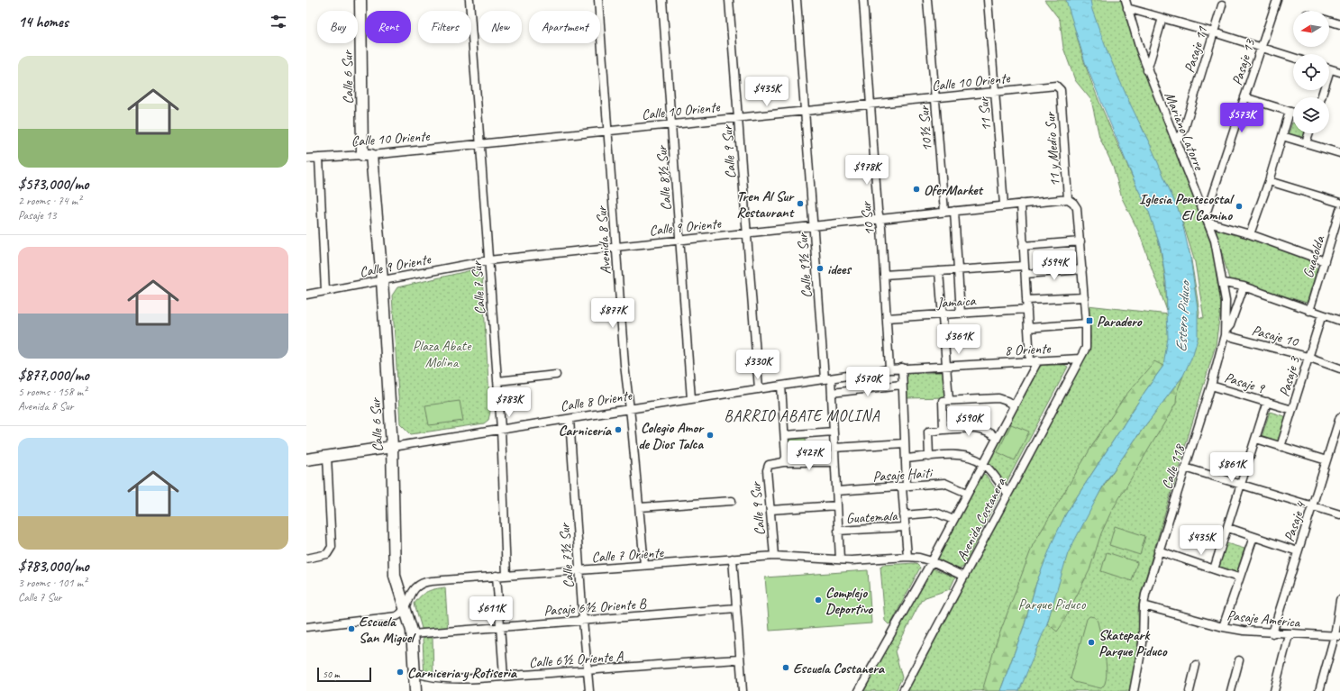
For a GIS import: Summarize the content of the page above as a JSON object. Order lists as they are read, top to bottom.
{
  "streets": {
    "street": [
      "Pasaje 11",
      "Pasaje 13",
      "Calle 6 Sur",
      "Calle 10 Oriente",
      "11 Sur",
      "10½ Sur",
      "Mariano Latorre",
      "11 y Medio Sur",
      "Calle 9 Sur",
      "Calle 8½ Sur",
      "10 Sur",
      "Calle 9 Oriente",
      "Avenida 8 Sur",
      "Guacolda",
      "Calle 9½ Sur",
      "Calle 7 Sur",
      "Jamaica",
      "Pasaje 10",
      "8 Oriente",
      "Pasaje 3",
      "Pasaje 9",
      "Calle 8 Oriente",
      "Calle 118",
      "Pasaje Haiti",
      "Guatemala",
      "Avenida Costanera",
      "Pasaje 4",
      "Calle 7 Oriente",
      "Calle 7½ Sur",
      "Pasaje 6½ Oriente B",
      "Pasaje América",
      "Calle 6½ Oriente A"
    ]
  },
  "crossings": [
    ["Pasaje 11", "Mariano Latorre"],
    ["Pasaje 13", "Mariano Latorre"],
    ["Calle 6 Sur", "Calle 10 Oriente"],
    ["Calle 6 Sur", "Calle 9 Oriente"],
    ["Calle 6 Sur", "Calle 8 Oriente"],
    ["Calle 6 Sur", "Calle 7 Oriente"],
    ["Calle 6 Sur", "Pasaje 6½ Oriente B"],
    ["Calle 6 Sur", "Calle 6½ Oriente A"],
    ["Calle 10 Oriente", "11 Sur"],
    ["Calle 10 Oriente", "10½ Sur"],
    ["Calle 10 Oriente", "11 y Medio Sur"],
    ["Calle 10 Oriente", "Calle 9 Sur"],
    ["Calle 10 Oriente", "Calle 8½ Sur"],
    ["Calle 10 Oriente", "10 Sur"],
    ["Calle 10 Oriente", "Avenida 8 Sur"],
    ["Calle 10 Oriente", "Calle 9½ Sur"],
    ["Calle 10 Oriente", "Calle 7 Sur"],
    ["11 Sur", "Calle 9 Oriente"],
    ["10½ Sur", "Calle 9 Oriente"],
    ["Mariano Latorre", "Pasaje 10"],
    ["Mariano Latorre", "Calle 118"],
    ["11 y Medio Sur", "Calle 9 Oriente"],
    ["11 y Medio Sur", "8 Oriente"],
    ["11 y Medio Sur", "Avenida Costanera"],
    ["Calle 9 Sur", "Calle 9 Oriente"],
    ["Calle 9 Sur", "Calle 8 Oriente"],
    ["Calle 9 Sur", "Calle 7 Oriente"],
    ["Calle 8½ Sur", "Calle 9 Oriente"],
    ["Calle 8½ Sur", "Calle 8 Oriente"],
    ["10 Sur", "Calle 9 Oriente"],
    ["10 Sur", "Jamaica"],
    ["10 Sur", "8 Oriente"],
    ["10 Sur", "Calle 8 Oriente"],
    ["Calle 9 Oriente", "Avenida 8 Sur"],
    ["Calle 9 Oriente", "Calle 9½ Sur"],
    ["Calle 9 Oriente", "Calle 7 Sur"],
    ["Avenida 8 Sur", "Calle 8 Oriente"],
    ["Avenida 8 Sur", "Calle 7 Oriente"],
    ["Calle 9½ Sur", "Calle 8 Oriente"],
    ["Calle 9½ Sur", "Pasaje Haiti"],
    ["Calle 9½ Sur", "Guatemala"],
    ["Calle 9½ Sur", "Calle 7 Oriente"],
    ["Calle 7 Sur", "Calle 8 Oriente"],
    ["Calle 7 Sur", "Calle 7 Oriente"],
    ["Pasaje 10", "Pasaje 3"],
    ["Pasaje 10", "Calle 118"],
    ["8 Oriente", "Calle 8 Oriente"],
    ["8 Oriente", "Avenida Costanera"],
    ["Pasaje 3", "Pasaje 9"],
    ["Pasaje 9", "Calle 118"],
    ["Calle 8 Oriente", "Calle 7½ Sur"],
    ["Calle 118", "Pasaje América"],
    ["Avenida Costanera", "Calle 7 Oriente"],
    ["Pasaje 4", "Pasaje América"],
    ["Calle 7 Oriente", "Calle 7½ Sur"],
    ["Calle 7½ Sur", "Pasaje 6½ Oriente B"],
    ["Calle 7½ Sur", "Calle 6½ Oriente A"]
  ],
  "districts": ["BARRIO ABATE MOLINA"],
  "water": ["Estero Piduco"],
  "parks": ["Plaza Abate Molina", "Parque Piduco"],
  "places": {
    "other": [
      "OferMarket",
      "Tren Al Sur Restaurant",
      "Iglesia Pentecostal El Camino",
      "idees",
      "Carnicería",
      "Colegio Amor de Dios Talca",
      "Complejo Deportivo",
      "Escuela San Miguel",
      "Skatepark Parque Piduco",
      "Escuela Costanera",
      "Carniceria y Rotiseria"
    ],
    "transit": ["Paradero"]
  },
  "scale_bar": "50 m",
  "north": "left",
  "page": {
    "heading": "14 homes",
    "chip": [
      "Buy",
      "Rent",
      "Filters",
      "New",
      "Apartment"
    ],
    "list": [
      {
        "name": "$573,000/mo",
        "note": "2 rooms · 74 m² · Pasaje 13"
      },
      {
        "name": "$877,000/mo",
        "note": "5 rooms · 158 m² · Avenida 8 Sur"
      },
      {
        "name": "$783,000/mo",
        "note": "3 rooms · 101 m² · Calle 7 Sur"
      }
    ],
    "price": [
      "$435K",
      "$573K",
      "$978K",
      "$594K",
      "$877K",
      "$361K",
      "$330K",
      "$570K",
      "$783K",
      "$590K",
      "$427K",
      "$861K",
      "$435K",
      "$611K"
    ],
    "scale": "50 m"
  }
}
